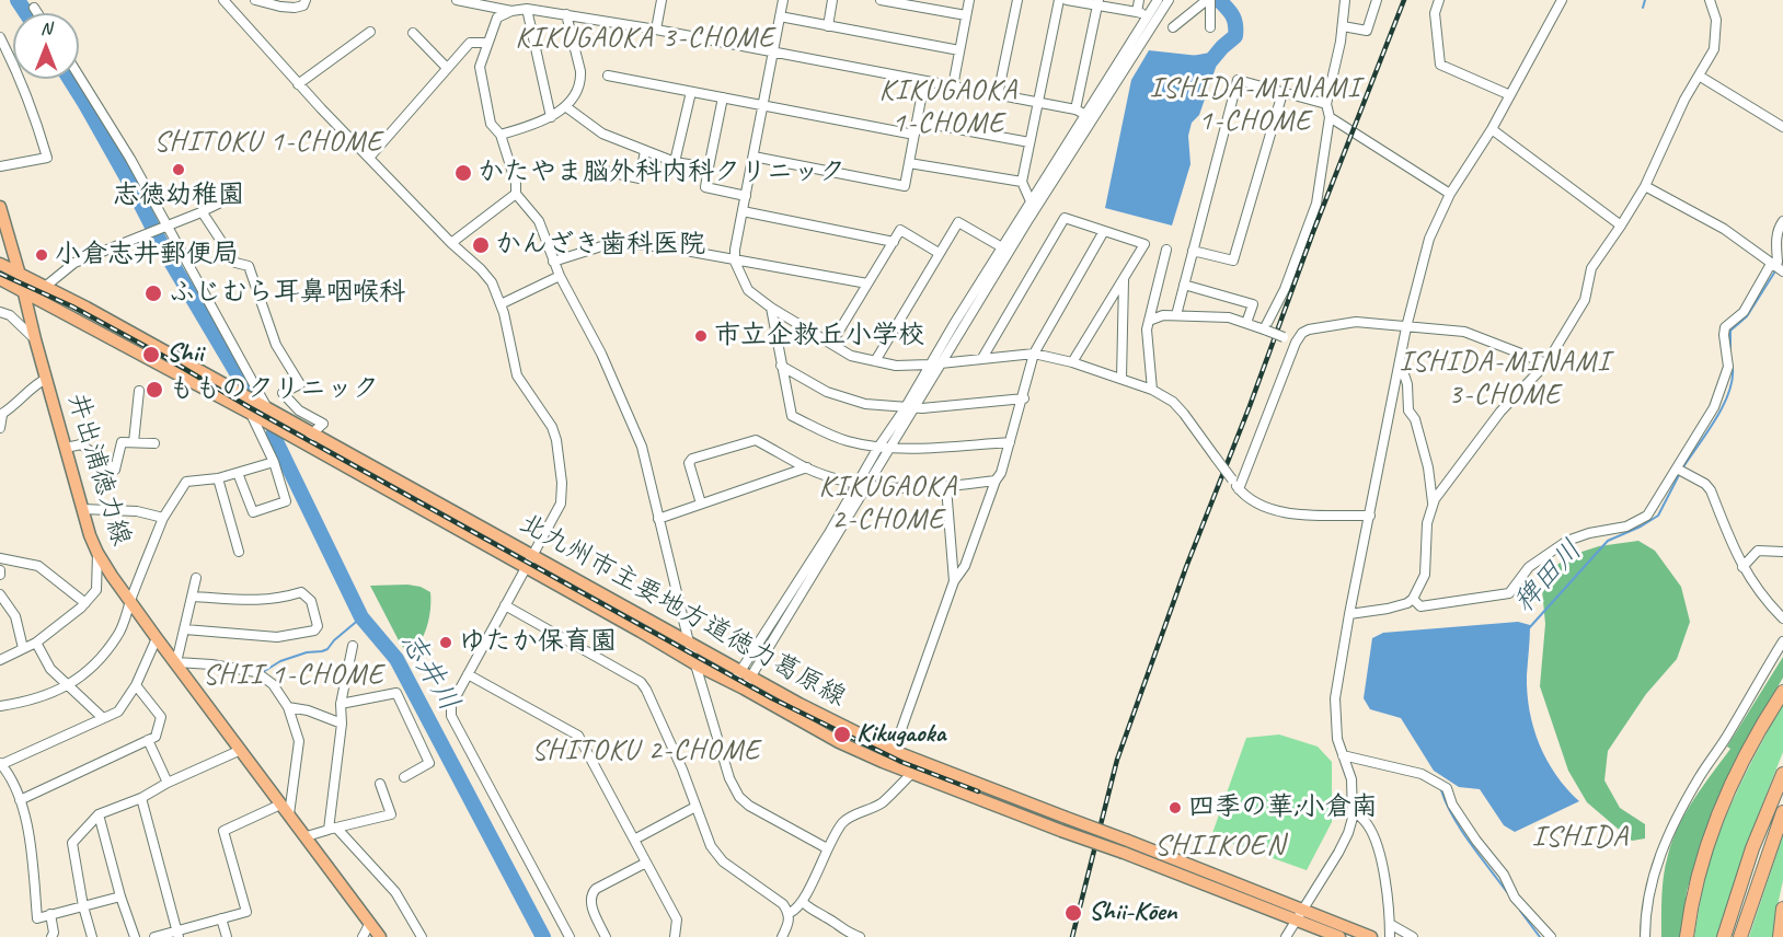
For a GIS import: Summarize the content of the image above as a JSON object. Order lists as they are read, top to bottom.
{
  "streets": {
    "main road": ["井出浦徳力線", "北九州市主要地方道徳力葛原線"]
  },
  "crossings": [
    ["井出浦徳力線", "北九州市主要地方道徳力葛原線"]
  ],
  "districts": [
    "KIKUGAOKA 3-CHOME",
    "ISHIDA-MINAMI 1-CHOME",
    "KIKUGAOKA 1-CHOME",
    "SHITOKU 1-CHOME",
    "ISHIDA-MINAMI 3-CHOME",
    "KIKUGAOKA 2-CHOME",
    "SHII 1-CHOME",
    "SHITOKU 2-CHOME",
    "ISHIDA",
    "SHIIKOEN"
  ],
  "water": ["稗田川", "志井川"],
  "places": [
    "志徳幼稚園",
    "かたやま脳外科内科クリニック",
    "かんざき歯科医院",
    "小倉志井郵便局",
    "ふじむら耳鼻咽喉科",
    "市立企救丘小学校",
    "Shii",
    "もものクリニック",
    "ゆたか保育園",
    "Kikugaoka",
    "四季の華;小倉南",
    "Shii-Kōen"
  ],
  "north": "top"
}
